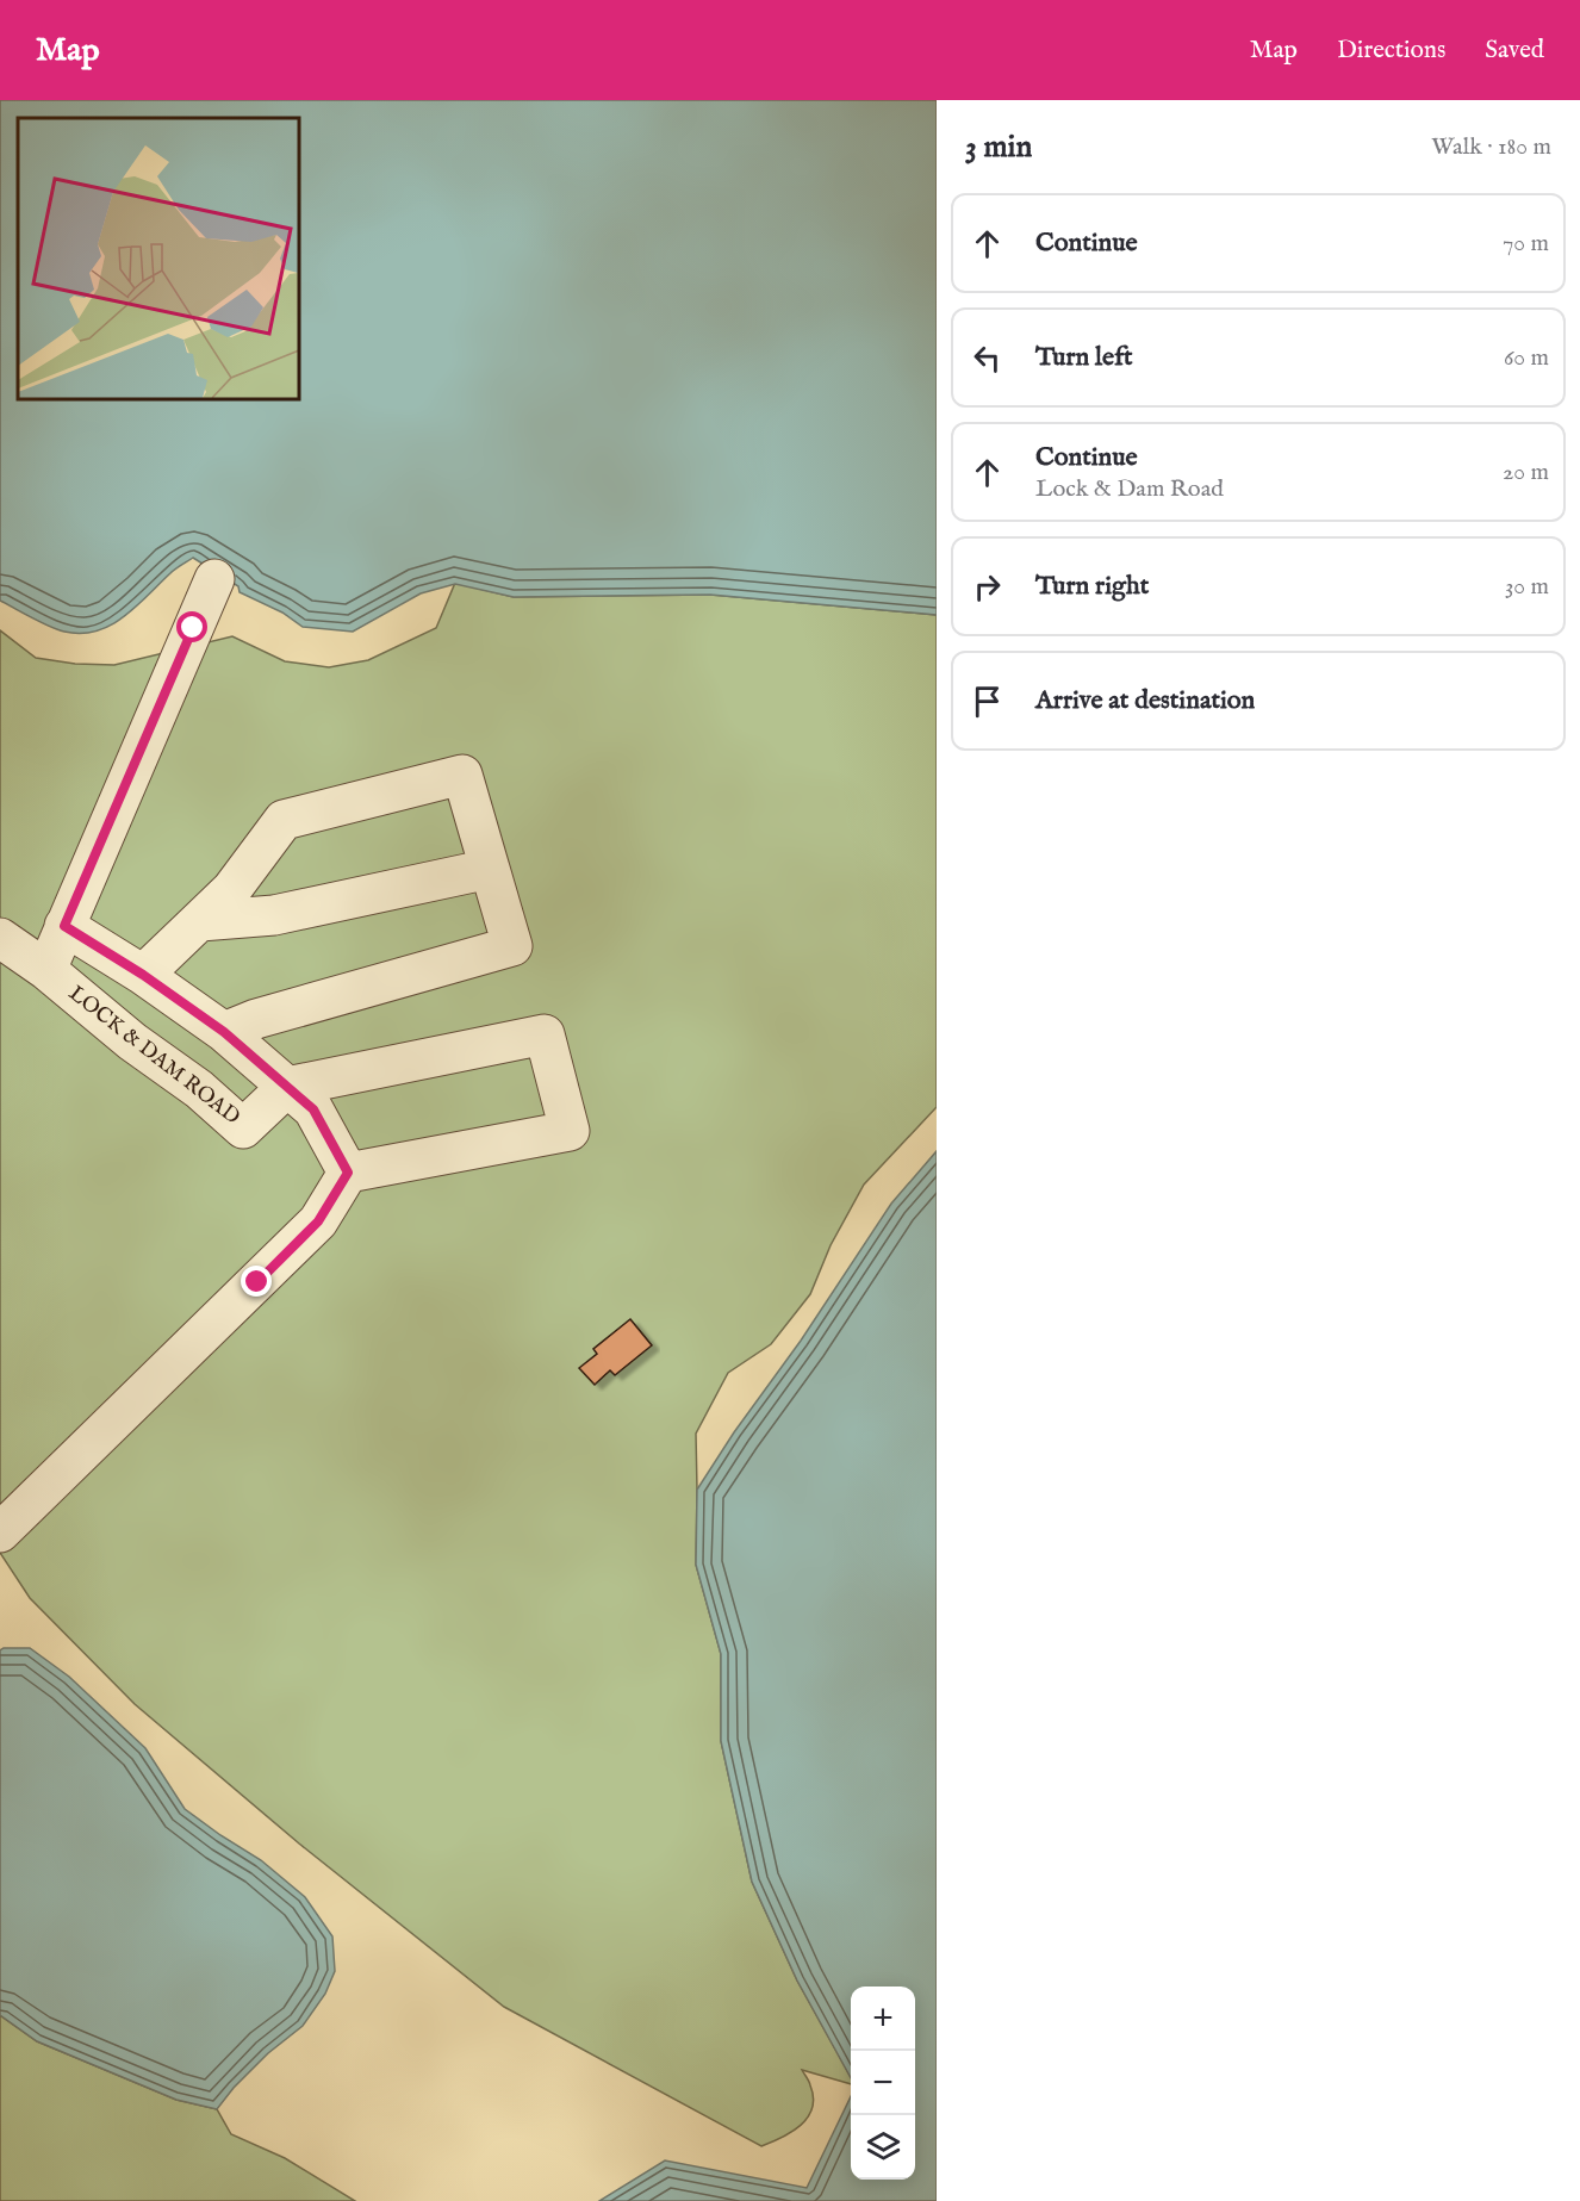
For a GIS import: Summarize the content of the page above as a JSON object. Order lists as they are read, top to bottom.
{
  "streets": {
    "street": ["LOCK & DAM ROAD"]
  },
  "page": {
    "header": "Map",
    "nav": ["Map", "Directions", "Saved"],
    "heading": ["3 min", "Walk · 180 m"],
    "list": [
      ["Continue", "70 m"],
      ["Turn left", "60 m"],
      ["Continue", "Lock & Dam Road", "20 m"],
      ["Turn right", "30 m"],
      "Arrive at destination"
    ],
    "map_buttons": ["+", "−"]
  }
}
